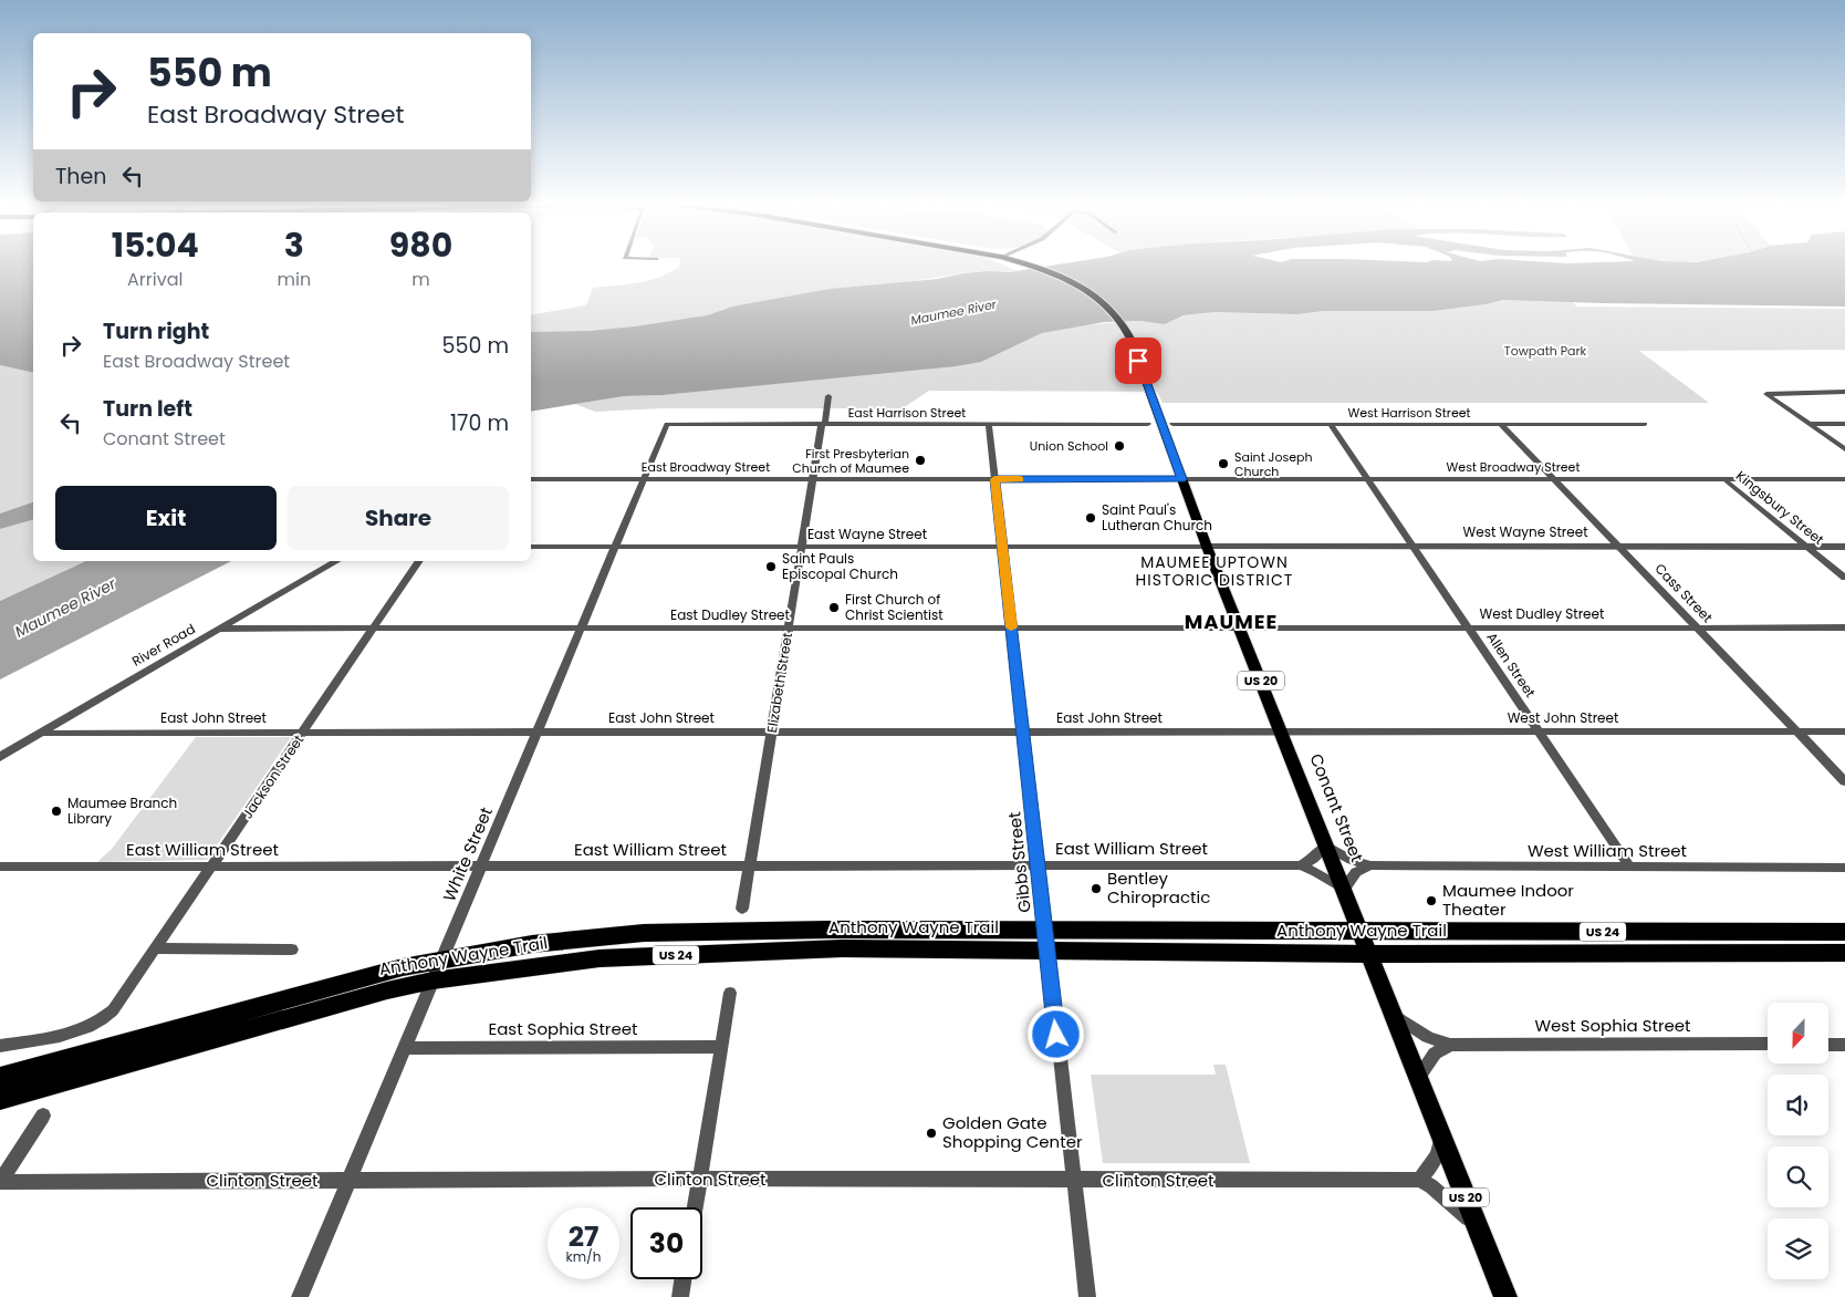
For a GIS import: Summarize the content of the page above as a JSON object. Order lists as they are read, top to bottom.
{
  "streets": {
    "highway": ["Anthony Wayne Trail", "US 24"],
    "main road": ["US 20", "Conant Street"],
    "street": [
      "East Harrison Street",
      "West Harrison Street",
      "East Broadway Street",
      "West Broadway Street",
      "Kingsbury Street",
      "West Wayne Street",
      "East Wayne Street",
      "Cass Street",
      "West Dudley Street",
      "East Dudley Street",
      "River Road",
      "Allen Street",
      "Elizabeth Street",
      "East John Street",
      "West John Street",
      "Jackson Street",
      "East William Street",
      "West William Street",
      "White Street",
      "Gibbs Street",
      "West Sophia Street",
      "East Sophia Street",
      "Clinton Street"
    ]
  },
  "crossings": [
    ["East Harrison Street", "Elizabeth Street"],
    ["East Harrison Street", "White Street"],
    ["East Harrison Street", "Gibbs Street"],
    ["West Harrison Street", "Cass Street"],
    ["West Harrison Street", "Allen Street"],
    ["East Broadway Street", "West Broadway Street"],
    ["East Broadway Street", "Elizabeth Street"],
    ["East Broadway Street", "Conant Street"],
    ["East Broadway Street", "White Street"],
    ["East Broadway Street", "Gibbs Street"],
    ["West Broadway Street", "Kingsbury Street"],
    ["West Broadway Street", "Cass Street"],
    ["West Broadway Street", "Allen Street"],
    ["West Broadway Street", "Conant Street"],
    ["Kingsbury Street", "West Wayne Street"],
    ["West Wayne Street", "East Wayne Street"],
    ["West Wayne Street", "Cass Street"],
    ["West Wayne Street", "Allen Street"],
    ["West Wayne Street", "Conant Street"],
    ["East Wayne Street", "Elizabeth Street"],
    ["East Wayne Street", "Conant Street"],
    ["East Wayne Street", "White Street"],
    ["East Wayne Street", "Gibbs Street"],
    ["Cass Street", "West Dudley Street"],
    ["Cass Street", "West John Street"],
    ["West Dudley Street", "East Dudley Street"],
    ["West Dudley Street", "Allen Street"],
    ["West Dudley Street", "Conant Street"],
    ["East Dudley Street", "River Road"],
    ["East Dudley Street", "Elizabeth Street"],
    ["East Dudley Street", "Jackson Street"],
    ["East Dudley Street", "Conant Street"],
    ["East Dudley Street", "White Street"],
    ["East Dudley Street", "Gibbs Street"],
    ["River Road", "East John Street"],
    ["Allen Street", "West John Street"],
    ["Allen Street", "West William Street"],
    ["Elizabeth Street", "East John Street"],
    ["Elizabeth Street", "East William Street"],
    ["East John Street", "West John Street"],
    ["East John Street", "Jackson Street"],
    ["East John Street", "Conant Street"],
    ["East John Street", "White Street"],
    ["East John Street", "Gibbs Street"],
    ["West John Street", "Conant Street"],
    ["Jackson Street", "East William Street"],
    ["Conant Street", "East William Street"],
    ["Conant Street", "West William Street"],
    ["Conant Street", "Anthony Wayne Trail"],
    ["Conant Street", "West Sophia Street"],
    ["East William Street", "White Street"],
    ["East William Street", "Gibbs Street"],
    ["White Street", "Anthony Wayne Trail"],
    ["White Street", "East Sophia Street"],
    ["White Street", "Clinton Street"],
    ["Gibbs Street", "Anthony Wayne Trail"],
    ["Gibbs Street", "Clinton Street"]
  ],
  "districts": ["MAUMEE UPTOWN HISTORIC DISTRICT", "MAUMEE"],
  "water": ["Maumee River"],
  "parks": ["Towpath Park"],
  "places": [
    "Union School",
    "First Presbyterian Church of Maumee",
    "Saint Joseph Church",
    "Saint Paul's Lutheran Church",
    "Saint Pauls Episcopal Church",
    "First Church of Christ Scientist",
    "Maumee Branch Library",
    "Bentley Chiropractic",
    "Maumee Indoor Theater",
    "Golden Gate Shopping Center"
  ],
  "north": "bottom",
  "page": {
    "turn": ["550 m", "East Broadway Street"],
    "then": "Then",
    "eta": [
      "15:04",
      "Arrival",
      "3",
      "min",
      "980",
      "m"
    ],
    "list": [
      {
        "name": "Turn right",
        "note": "East Broadway Street",
        "value": "550 m"
      },
      {
        "name": "Turn left",
        "note": "Conant Street",
        "value": "170 m"
      }
    ],
    "buttons": ["Exit", "Share"],
    "speed": "27 km/h",
    "limit": "30"
  }
}
